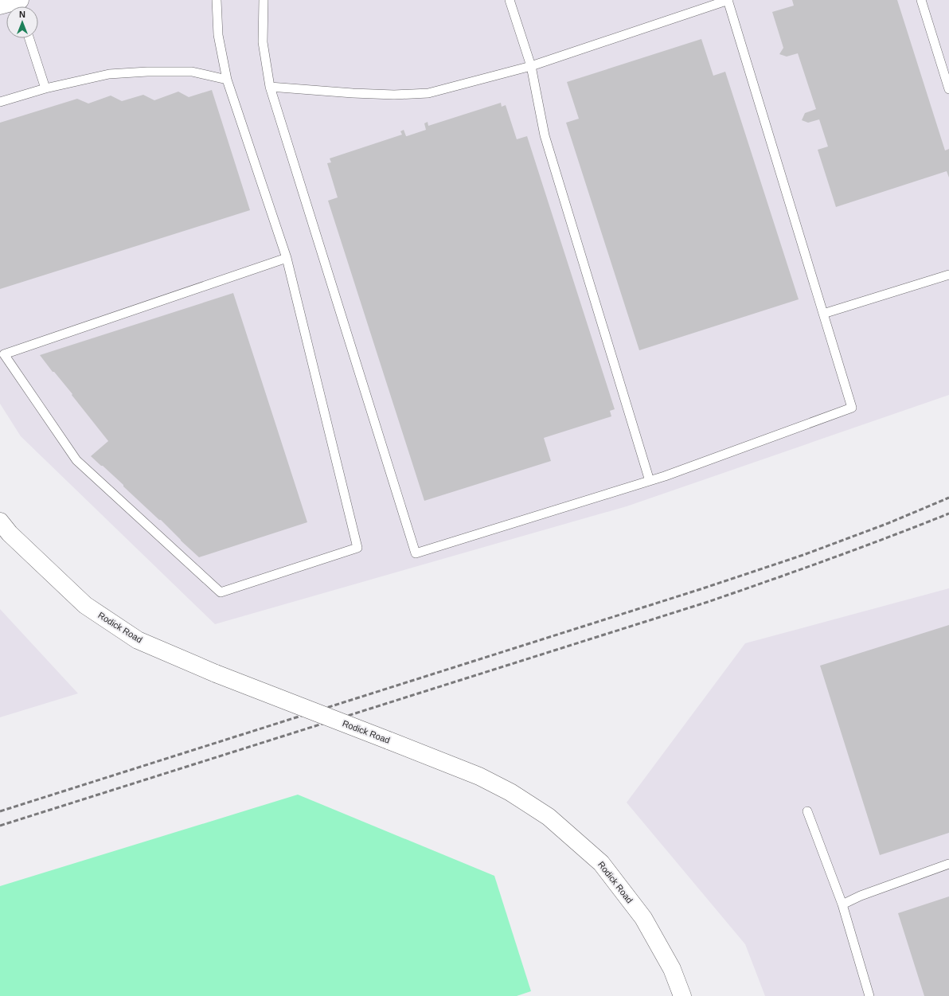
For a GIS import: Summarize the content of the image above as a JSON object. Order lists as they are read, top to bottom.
{
  "streets": {
    "street": ["Rodick Road"]
  },
  "north": "top"
}
